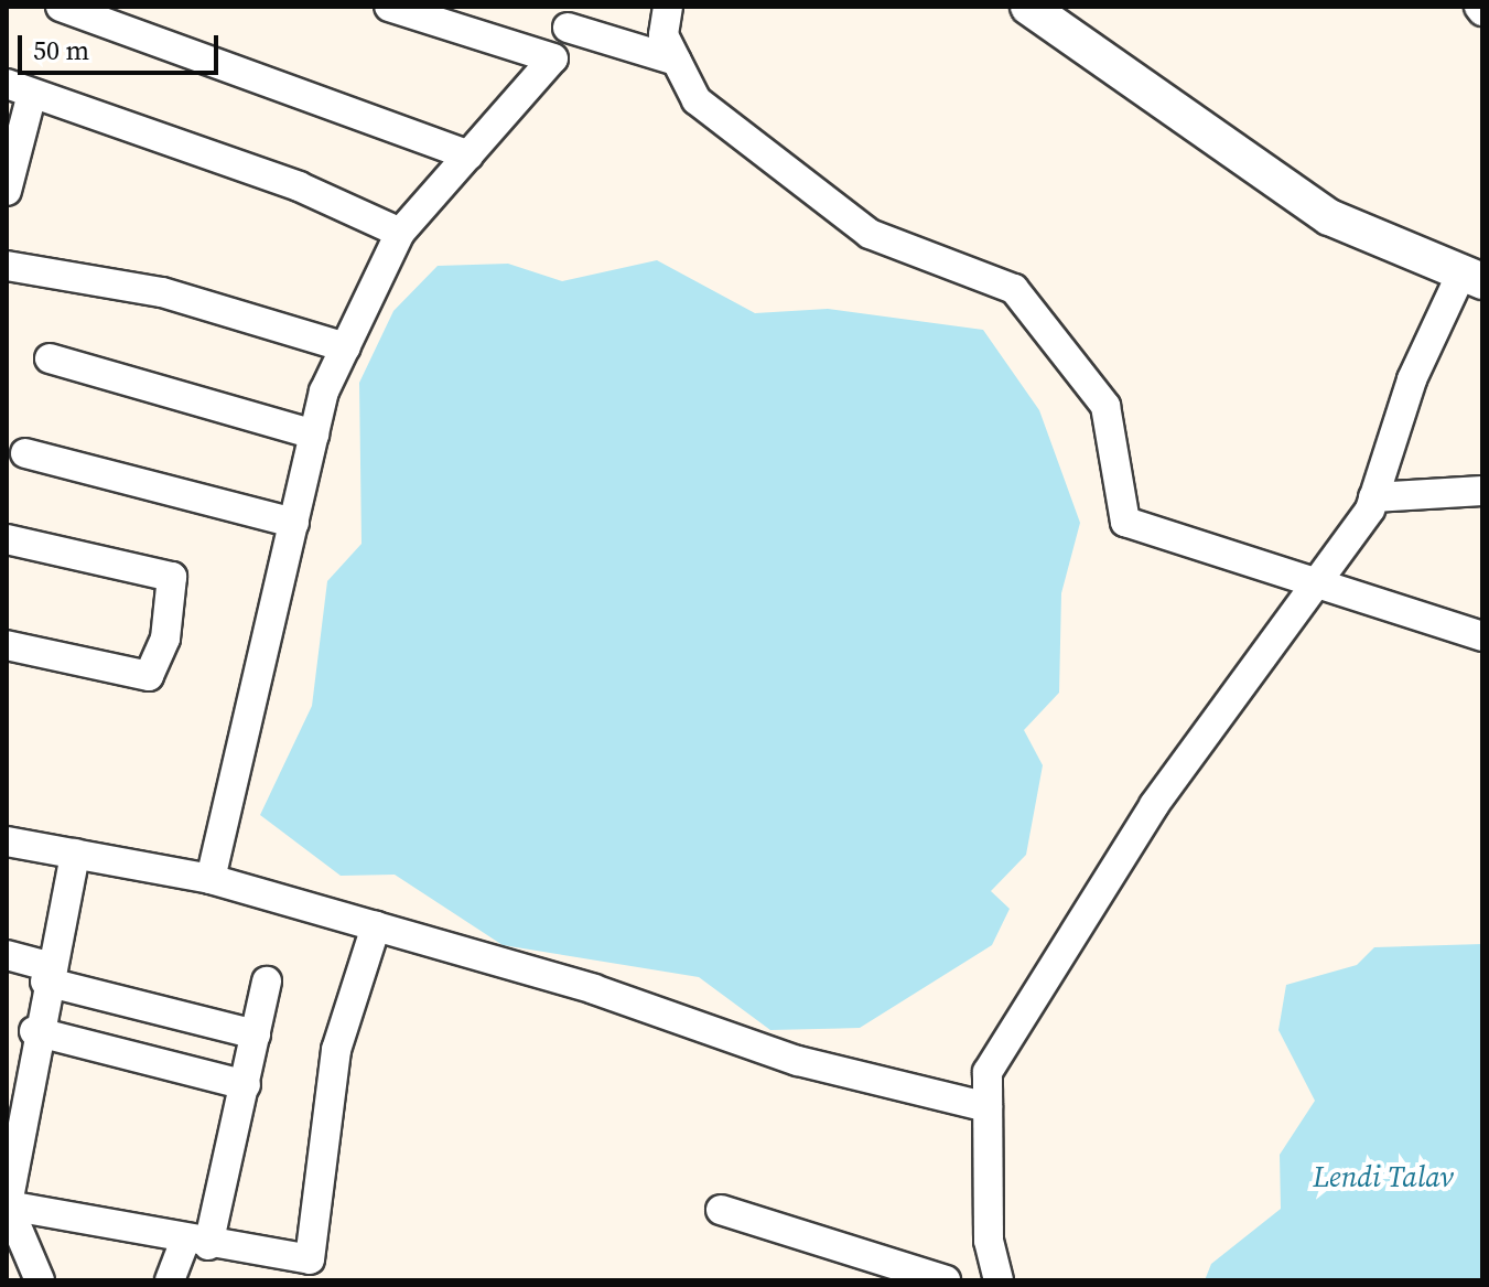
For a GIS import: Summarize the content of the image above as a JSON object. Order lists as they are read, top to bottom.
{
  "water": ["Lendi Talav"],
  "scale_bar": "50 m"
}
